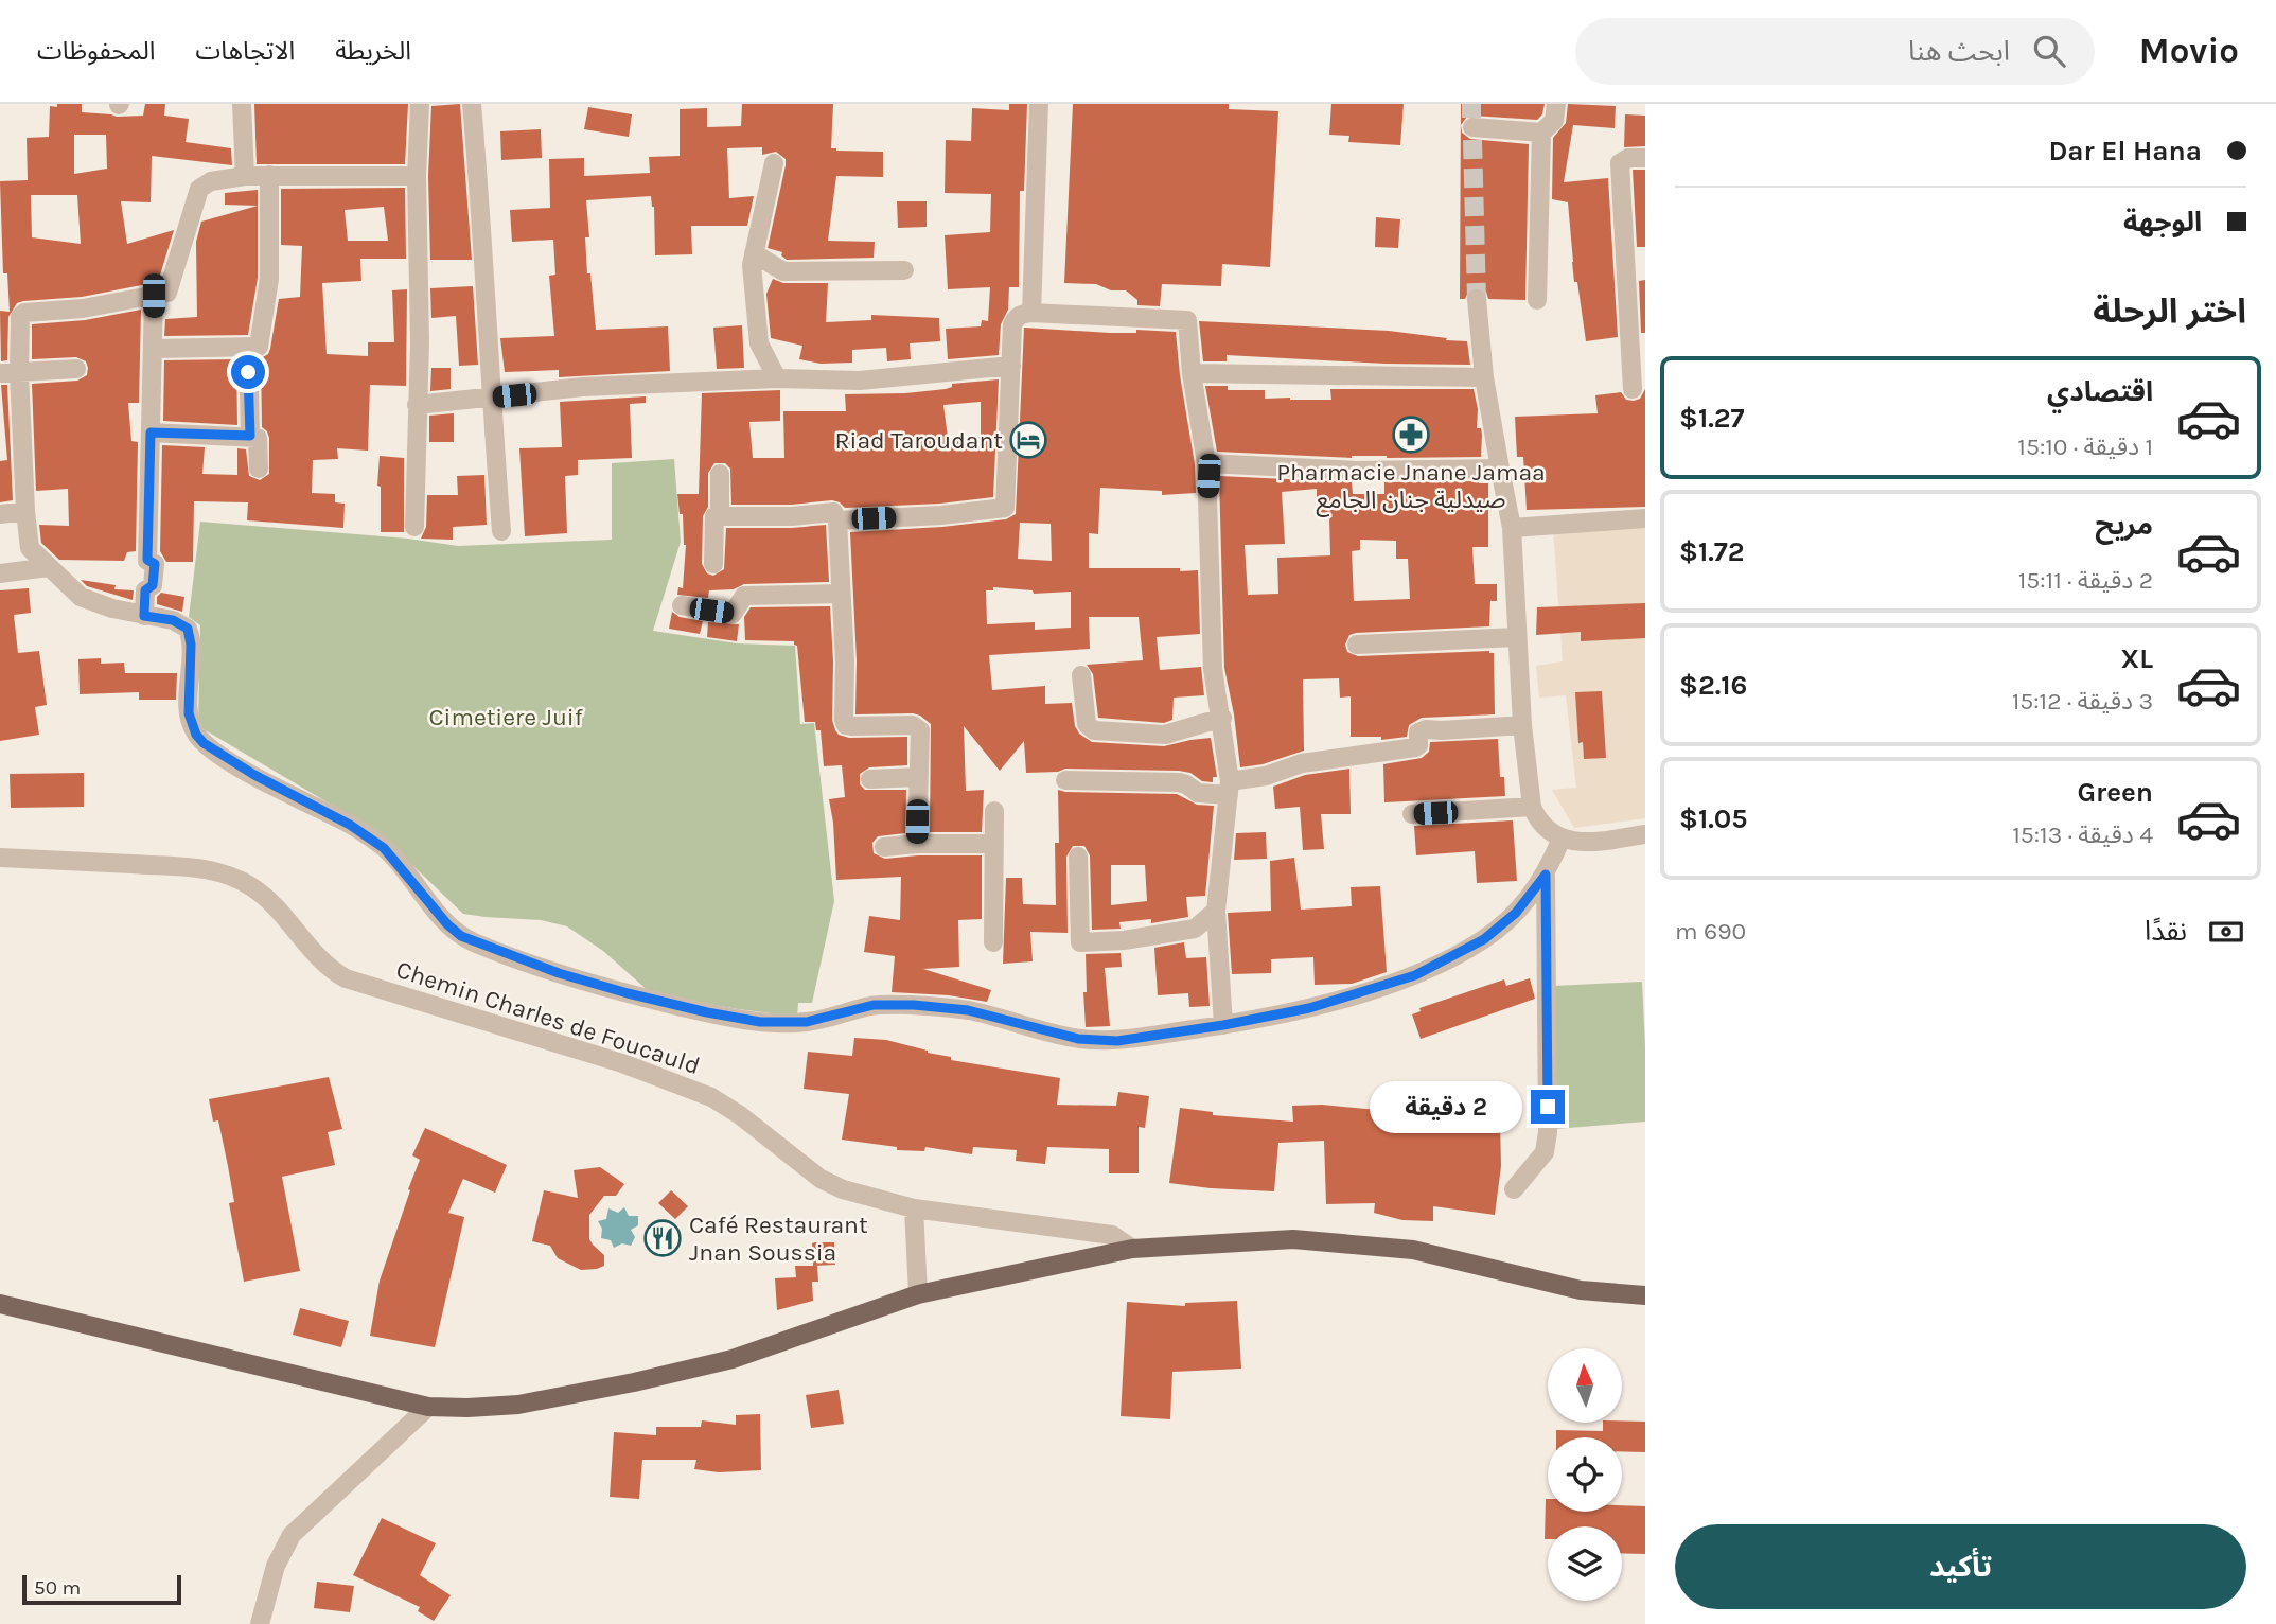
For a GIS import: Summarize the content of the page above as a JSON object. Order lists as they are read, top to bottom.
{
  "streets": {
    "street": ["Chemin Charles de Foucauld"]
  },
  "parks": ["Cimetiere Juif"],
  "places": {
    "pharmacy": ["Pharmacie Jnane Jamaa صيدلية جنان الجامع"],
    "hotel": ["Riad Taroudant"],
    "restaurant": ["Café Restaurant Jnan Soussia"]
  },
  "scale_bar": "50 m",
  "north": "top",
  "page": {
    "header": "Movio",
    "search": "ابحث هنا",
    "nav": ["الخريطة", "الاتجاهات", "المحفوظات"],
    "banner": ["Dar El Hana", "الوجهة"],
    "heading": "اختر الرحلة",
    "list": [
      {
        "name": "اقتصادي",
        "note": "1 دقيقة · 15:10",
        "value": "$1.27"
      },
      {
        "name": "مريح",
        "note": "2 دقيقة · 15:11",
        "value": "$1.72"
      },
      {
        "name": "XL",
        "note": "3 دقيقة · 15:12",
        "value": "$2.16"
      },
      {
        "name": "Green",
        "note": "4 دقيقة · 15:13",
        "value": "$1.05"
      }
    ],
    "pay": ["نقدًا", "690 m"],
    "bubble": "2 دقيقة",
    "buttons": "تأكيد",
    "scale": "50 m"
  }
}
